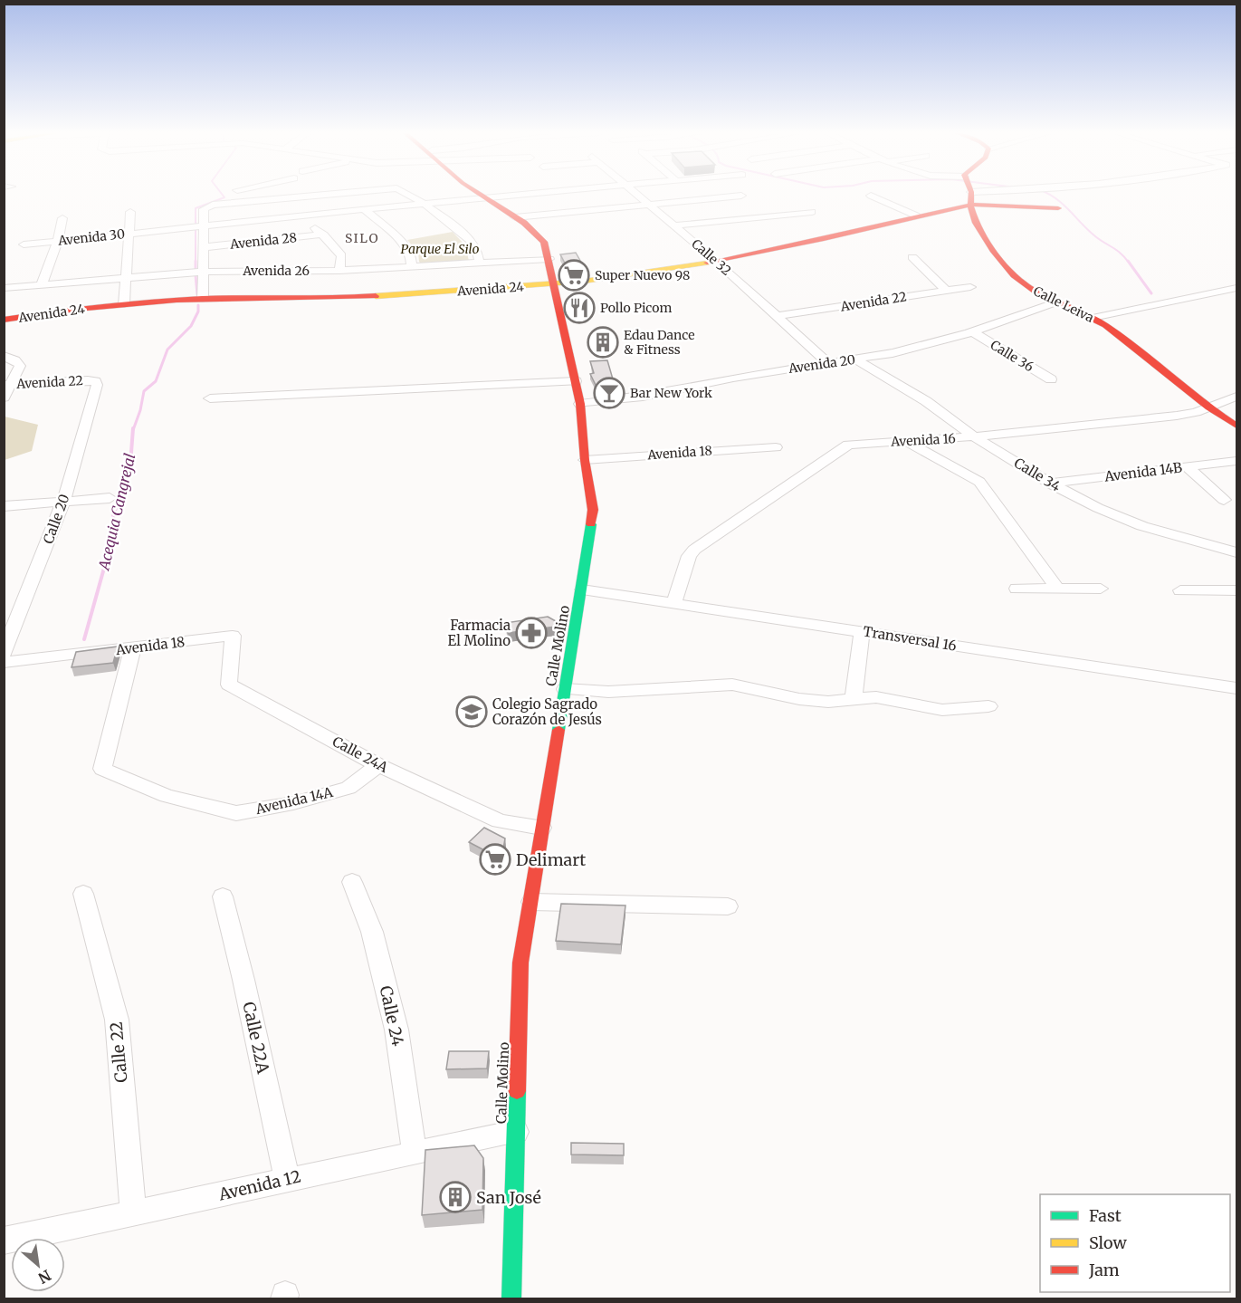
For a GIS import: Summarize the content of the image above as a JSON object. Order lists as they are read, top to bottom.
{
  "streets": {
    "main road": ["Avenida 24", "Calle Leiva", "Calle Molino"],
    "street": [
      "Avenida 30",
      "Avenida 28",
      "Calle 32",
      "Avenida 26",
      "Avenida 22",
      "Calle 36",
      "Avenida 20",
      "Avenida 16",
      "Avenida 18",
      "Avenida 14B",
      "Calle 34",
      "Calle 20",
      "Transversal 16",
      "Calle 24A",
      "Avenida 14A",
      "Calle 24",
      "Calle 22A",
      "Calle 22",
      "Avenida 12"
    ]
  },
  "crossings": [
    ["Avenida 30", "Calle Molino"],
    ["Calle 32", "Avenida 24"],
    ["Calle 32", "Avenida 22"],
    ["Calle 32", "Avenida 20"],
    ["Avenida 26", "Calle Molino"],
    ["Avenida 24", "Calle Leiva"],
    ["Avenida 24", "Calle Molino"],
    ["Avenida 22", "Calle 20"],
    ["Calle Leiva", "Avenida 20"],
    ["Calle Leiva", "Avenida 16"],
    ["Calle 36", "Avenida 20"],
    ["Avenida 20", "Calle 34"],
    ["Avenida 20", "Calle Molino"],
    ["Avenida 16", "Calle 34"],
    ["Avenida 16", "Transversal 16"],
    ["Avenida 18", "Calle Molino"],
    ["Avenida 18", "Calle 24A"],
    ["Avenida 18", "Avenida 14A"],
    ["Avenida 14B", "Calle 34"],
    ["Transversal 16", "Calle Molino"],
    ["Calle Molino", "Calle 24A"],
    ["Calle Molino", "Avenida 12"],
    ["Calle 24A", "Avenida 14A"],
    ["Calle 24", "Avenida 12"],
    ["Calle 22A", "Avenida 12"],
    ["Calle 22", "Avenida 12"]
  ],
  "districts": ["SILO"],
  "water": ["Acequia Cangrejal"],
  "parks": ["Parque El Silo"],
  "places": {
    "supermarket": ["Super Nuevo 98", "Delimart"],
    "restaurant": ["Pollo Picom"],
    "building": ["Edau Dance & Fitness", "San José"],
    "bar": ["Bar New York"],
    "pharmacy": ["Farmacia El Molino"],
    "school or university": ["Colegio Sagrado Corazón de Jesús"]
  },
  "legend": ["Fast", "Slow", "Jam"],
  "north": "bottom right"
}
